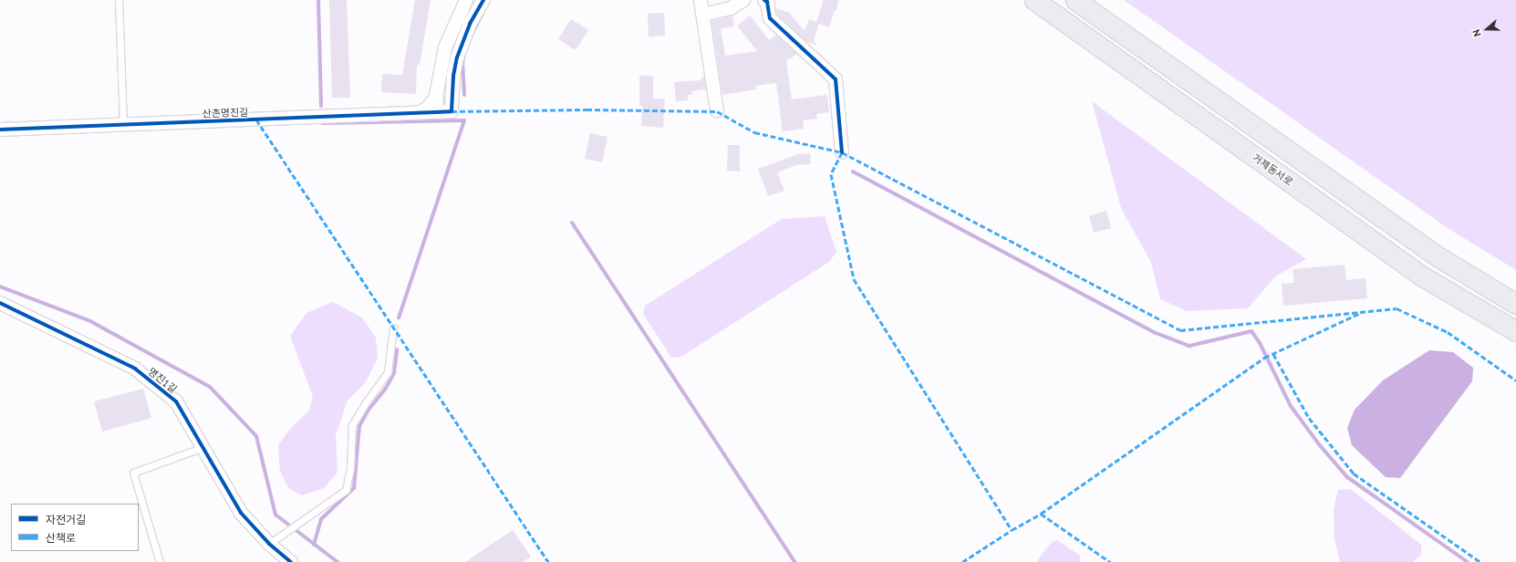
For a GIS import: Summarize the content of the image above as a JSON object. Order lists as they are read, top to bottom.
{
  "streets": {
    "main road": ["거제동서로"],
    "street": ["산촌명진길", "명진1길"]
  },
  "legend": ["자전거길", "산책로"],
  "north": "left"
}
